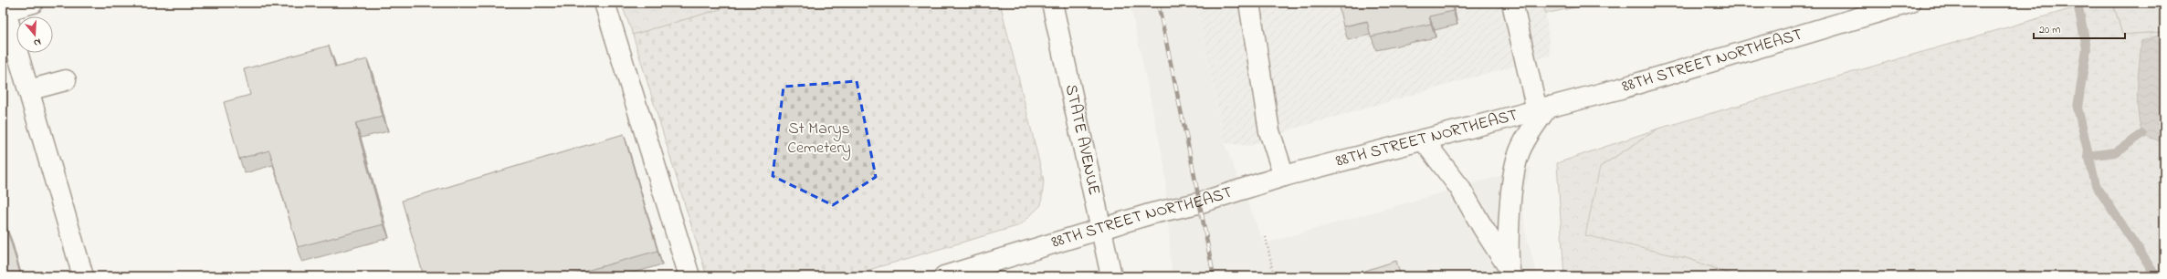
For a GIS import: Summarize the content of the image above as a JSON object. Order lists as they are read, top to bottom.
{
  "streets": {
    "main road": ["88TH STREET NORTHEAST", "STATE AVENUE"]
  },
  "crossings": [
    ["88TH STREET NORTHEAST", "STATE AVENUE"]
  ],
  "parks": ["St Marys Cemetery"],
  "scale_bar": "20 m",
  "north": "bottom"
}
